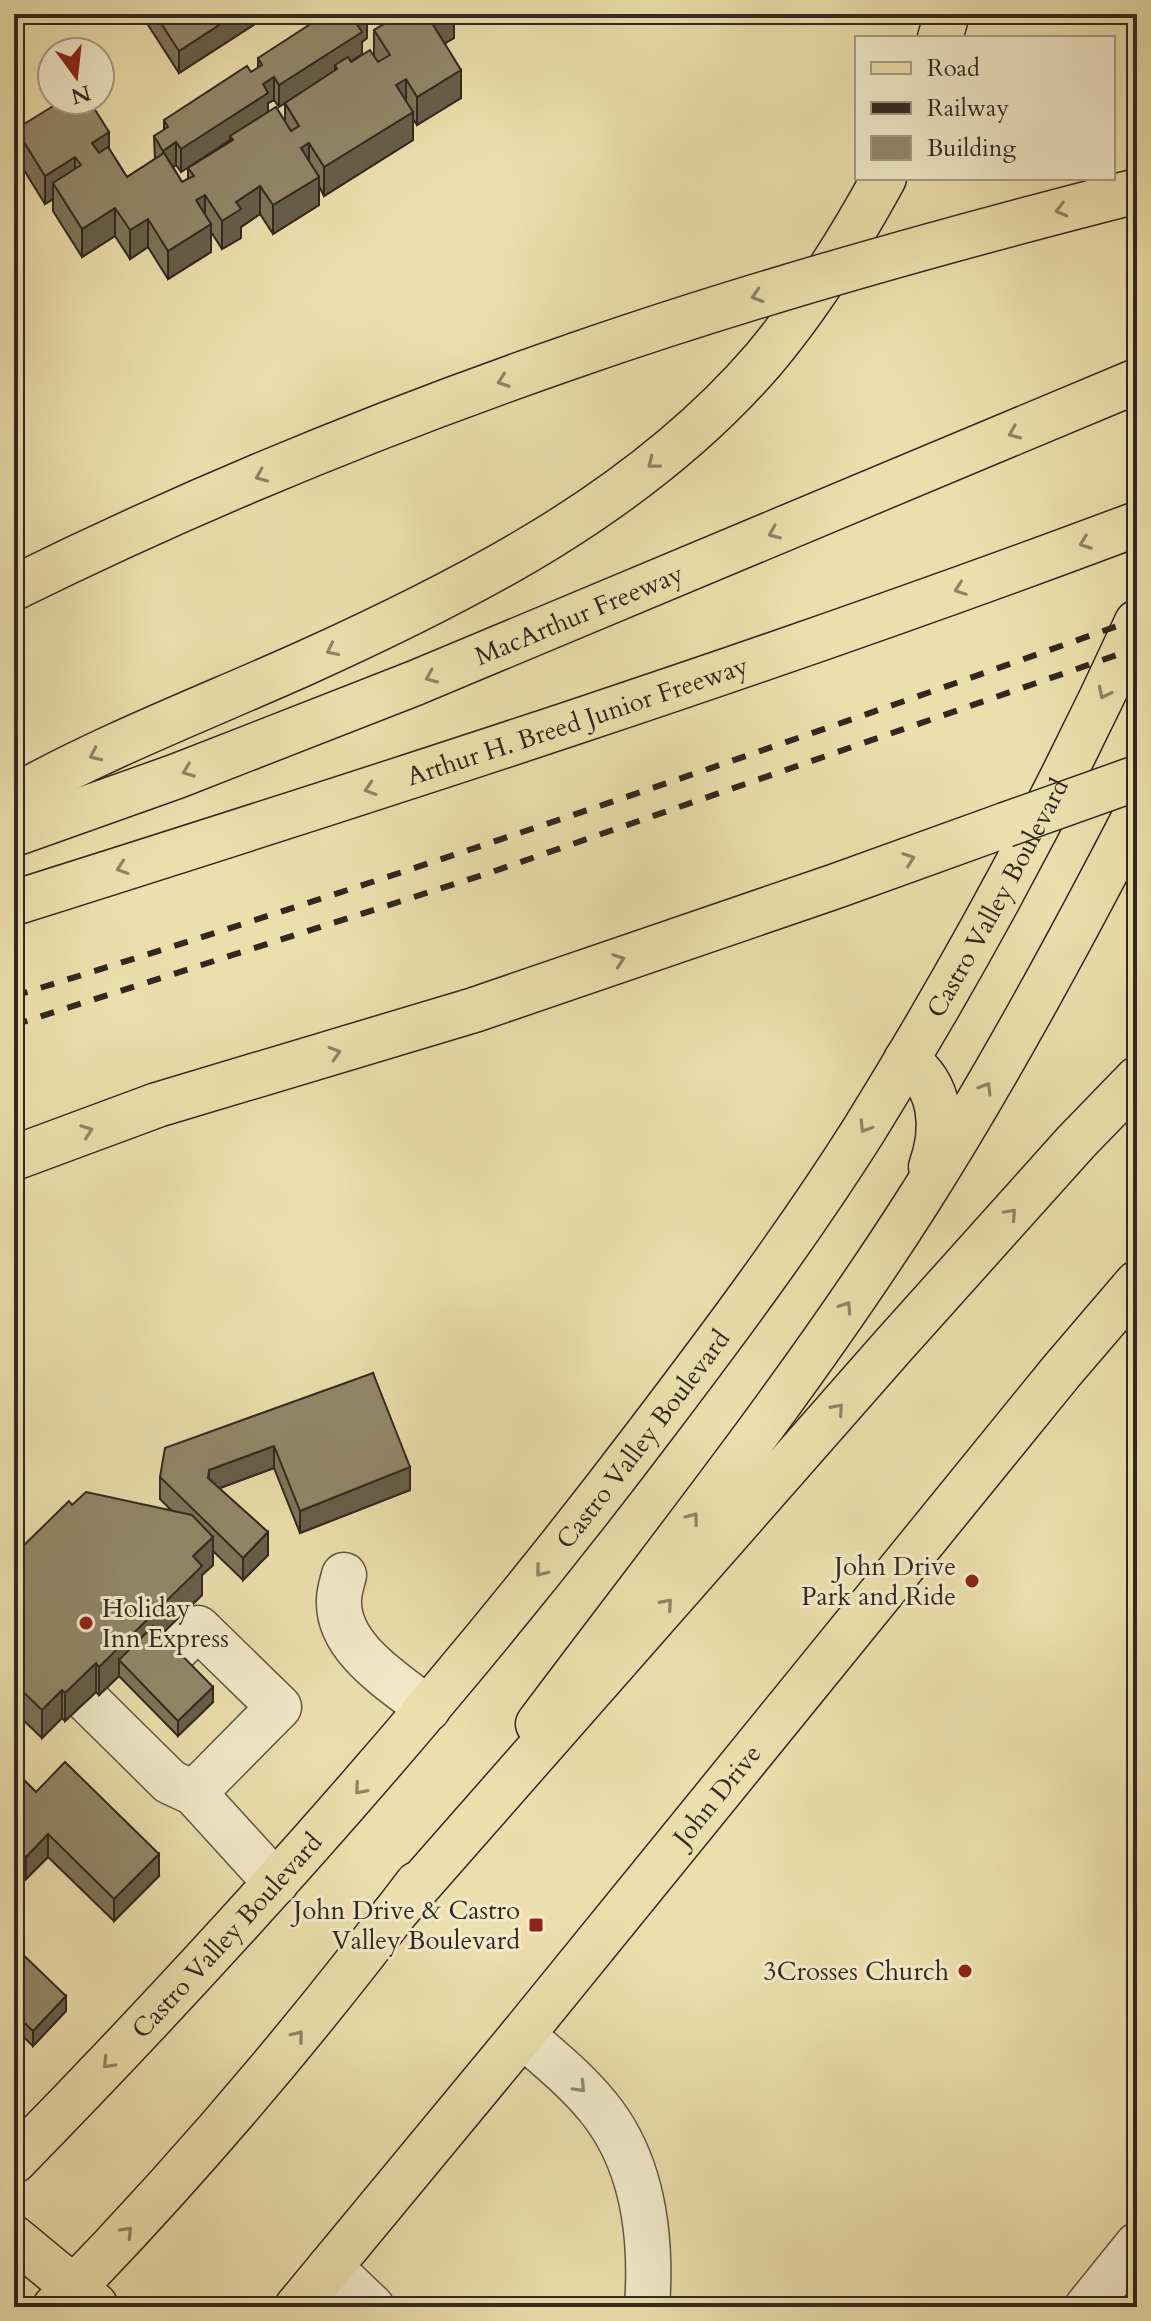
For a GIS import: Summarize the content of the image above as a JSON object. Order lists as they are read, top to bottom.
{
  "streets": {
    "main road": [
      "MacArthur Freeway",
      "Arthur H. Breed Junior Freeway",
      "Castro Valley Boulevard",
      "John Drive"
    ]
  },
  "places": {
    "other": ["John Drive Park and Ride", "Holiday Inn Express", "3Crosses Church"],
    "transit": ["John Drive & Castro Valley Boulevard"]
  },
  "legend": ["Road", "Railway", "Building"],
  "north": "bottom"
}
